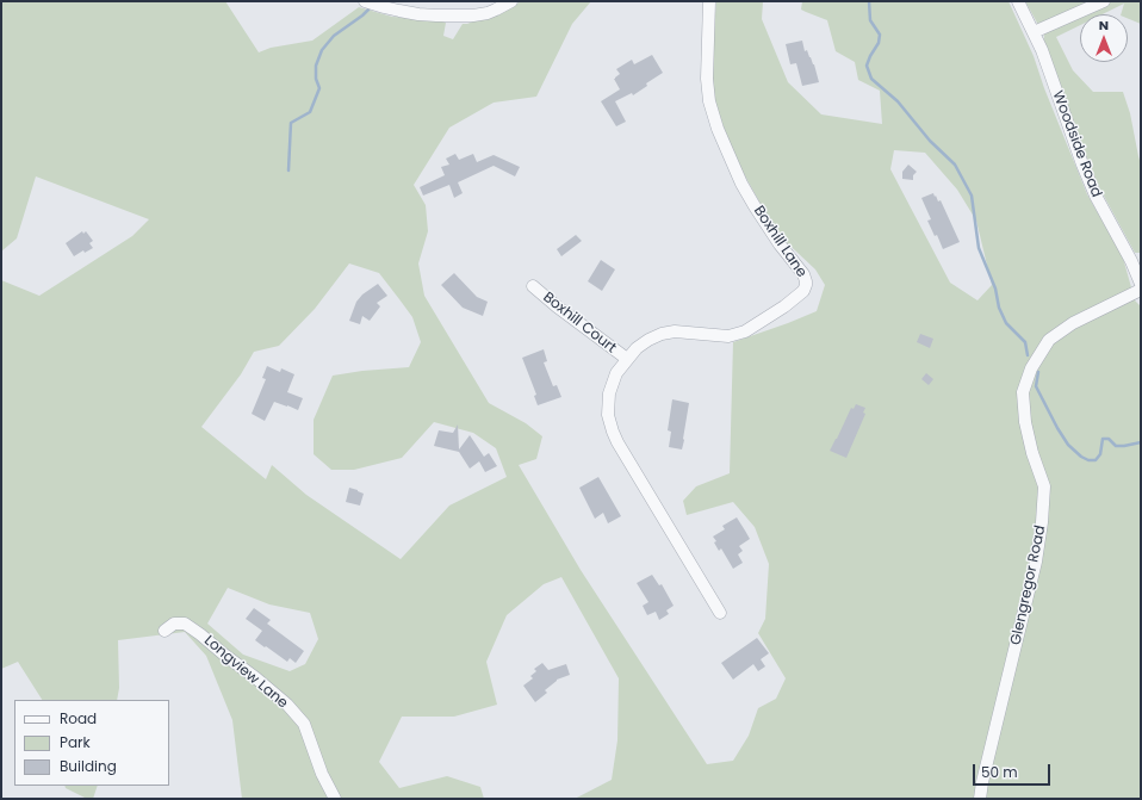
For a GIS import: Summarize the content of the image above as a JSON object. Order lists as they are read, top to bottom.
{
  "streets": {
    "street": [
      "Woodside Road",
      "Boxhill Lane",
      "Boxhill Court",
      "Glengregor Road",
      "Longview Lane"
    ]
  },
  "crossings": [
    ["Boxhill Lane", "Boxhill Court"]
  ],
  "legend": ["Road", "Park", "Building"],
  "scale_bar": "50 m",
  "north": "top"
}
